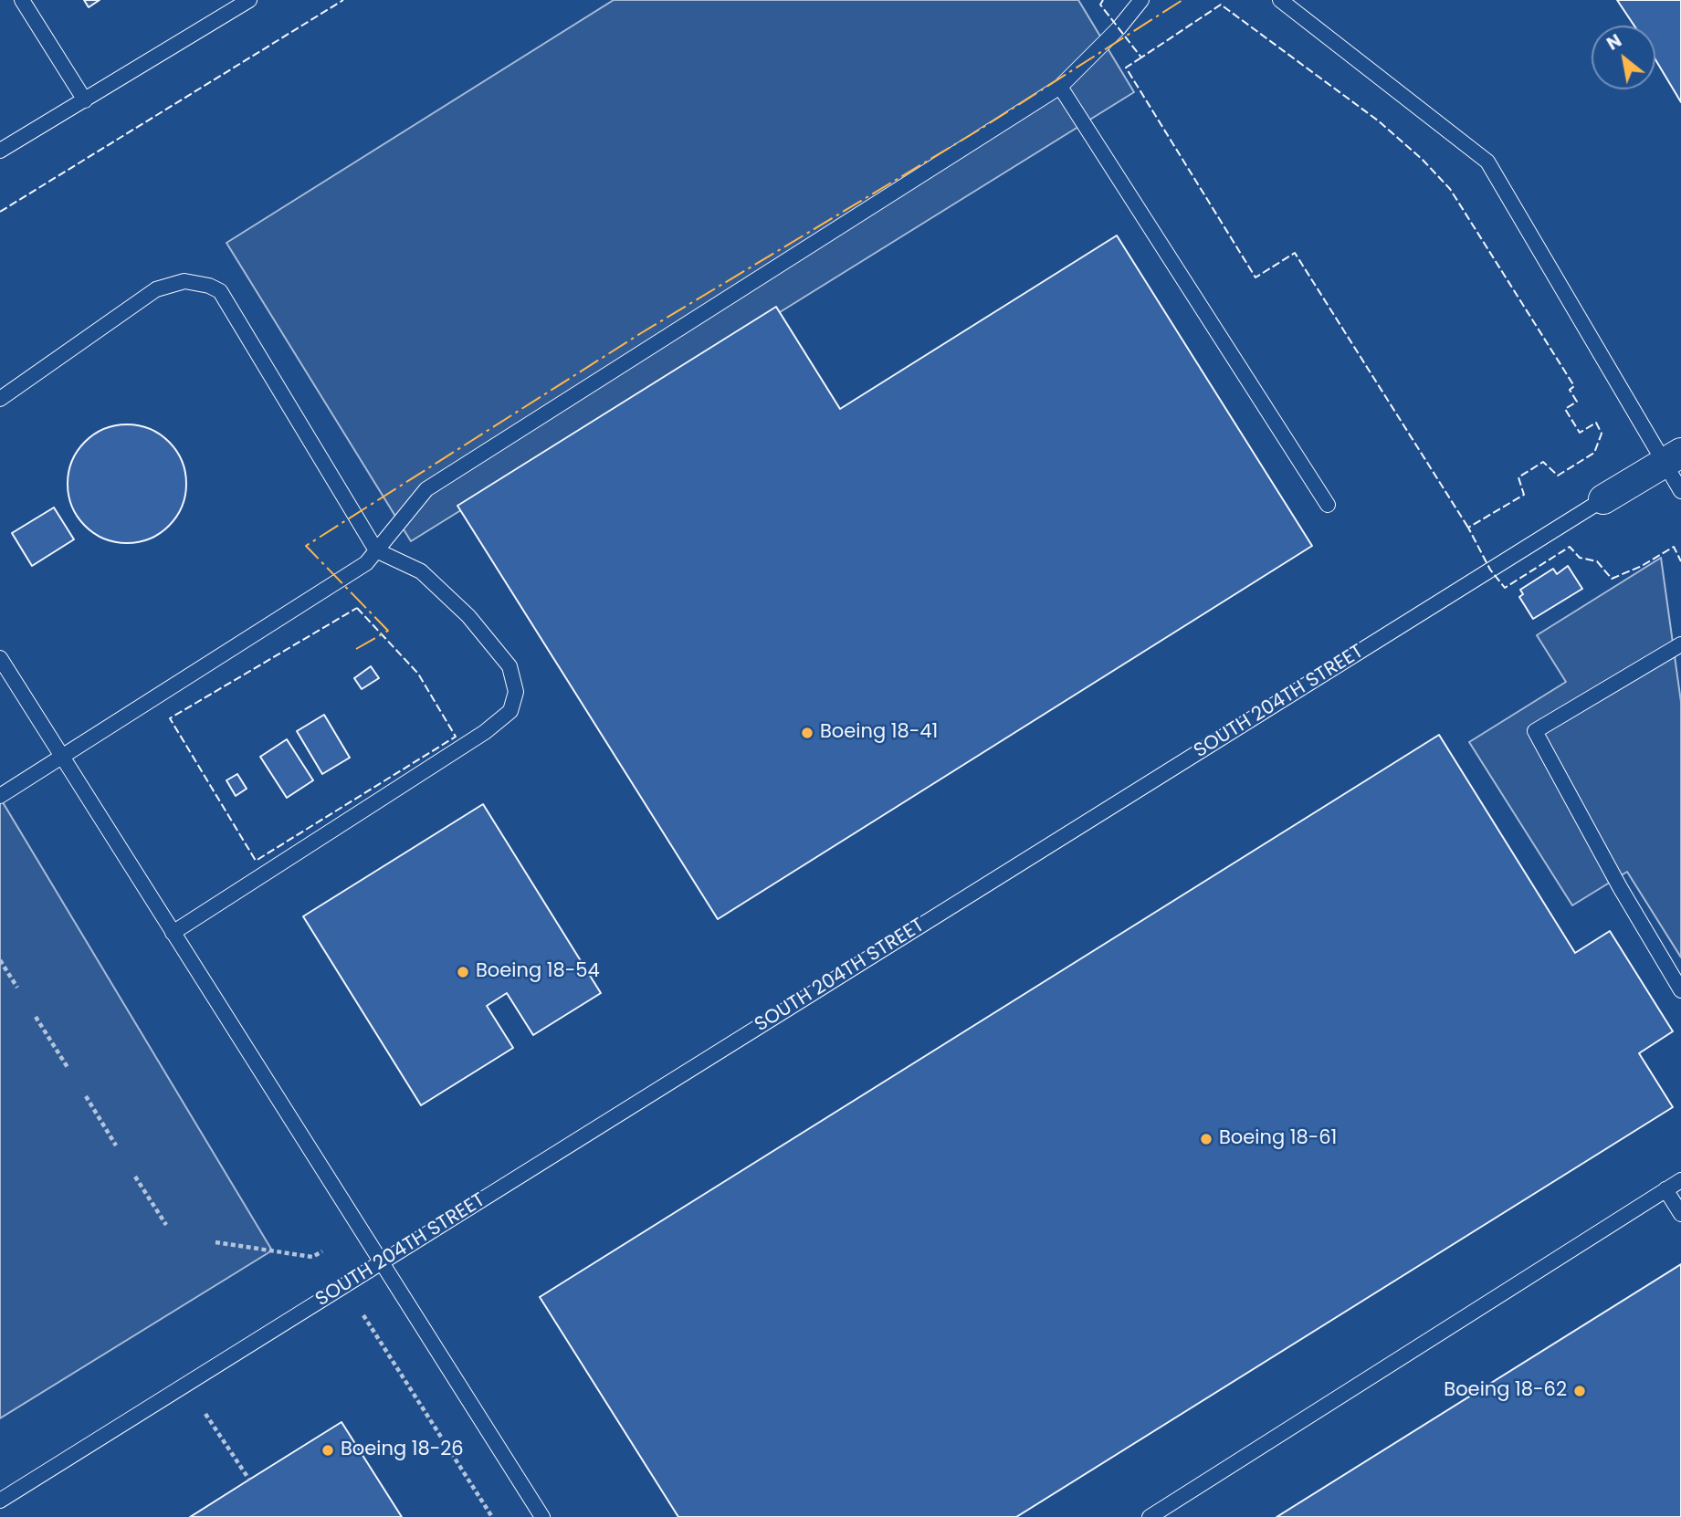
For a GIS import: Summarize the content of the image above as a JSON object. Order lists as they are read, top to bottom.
{
  "streets": {
    "street": ["SOUTH 204TH STREET"]
  },
  "places": [
    "Boeing 18-41",
    "Boeing 18-54",
    "Boeing 18-61",
    "Boeing 18-62",
    "Boeing 18-26"
  ],
  "north": "top left"
}
